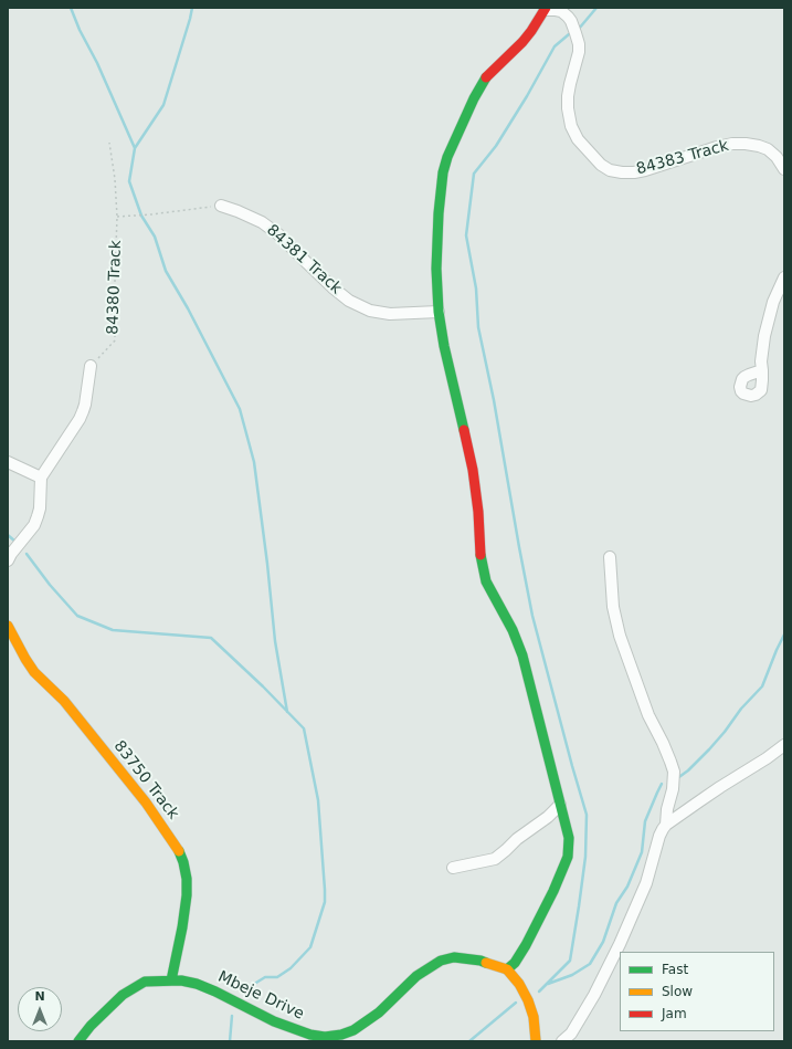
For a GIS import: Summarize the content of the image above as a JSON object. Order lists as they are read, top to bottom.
{
  "streets": {
    "street": [
      "84383 Track",
      "84381 Track",
      "83750 Track",
      "Mbeje Drive"
    ],
    "path": ["84380 Track"]
  },
  "crossings": [
    ["83750 Track", "Mbeje Drive"]
  ],
  "legend": ["Fast", "Slow", "Jam"],
  "north": "top"
}
